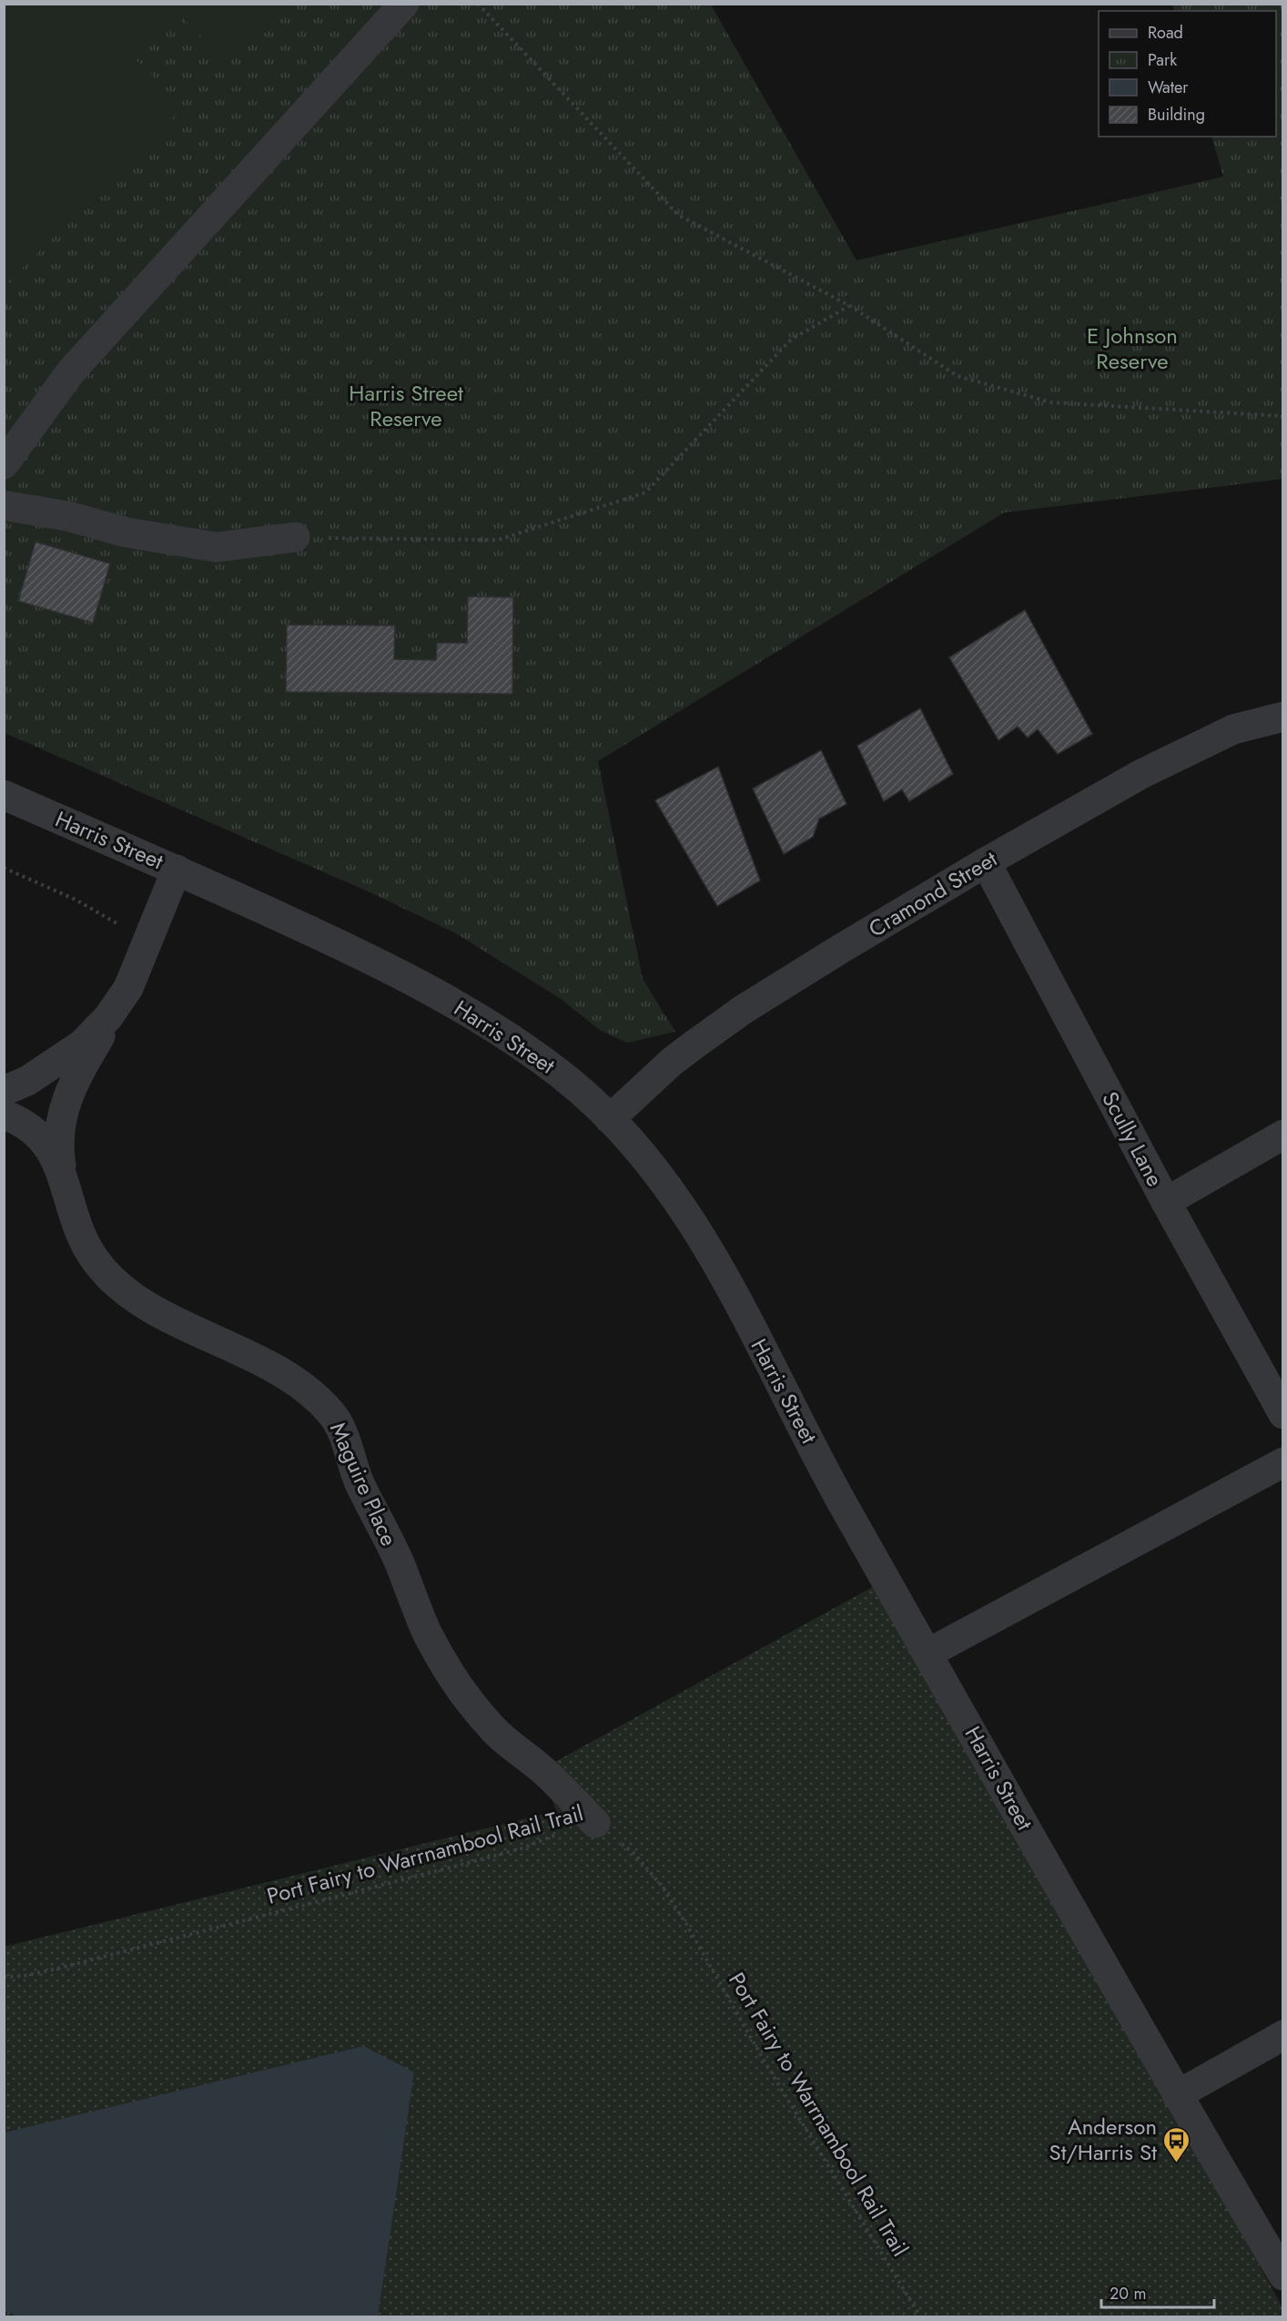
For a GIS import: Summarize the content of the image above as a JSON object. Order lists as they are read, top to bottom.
{
  "streets": {
    "street": [
      "Harris Street",
      "Cramond Street",
      "Scully Lane",
      "Maguire Place"
    ],
    "path": ["Port Fairy to Warrnambool Rail Trail"]
  },
  "crossings": [
    ["Harris Street", "Cramond Street"],
    ["Harris Street", "Maguire Place"],
    ["Cramond Street", "Scully Lane"],
    ["Maguire Place", "Port Fairy to Warrnambool Rail Trail"]
  ],
  "parks": ["E Johnson Reserve", "Harris Street Reserve"],
  "places": {
    "bus stop": ["Anderson St/Harris St"]
  },
  "legend": [
    "Road",
    "Park",
    "Water",
    "Building"
  ],
  "scale_bar": "20 m"
}
